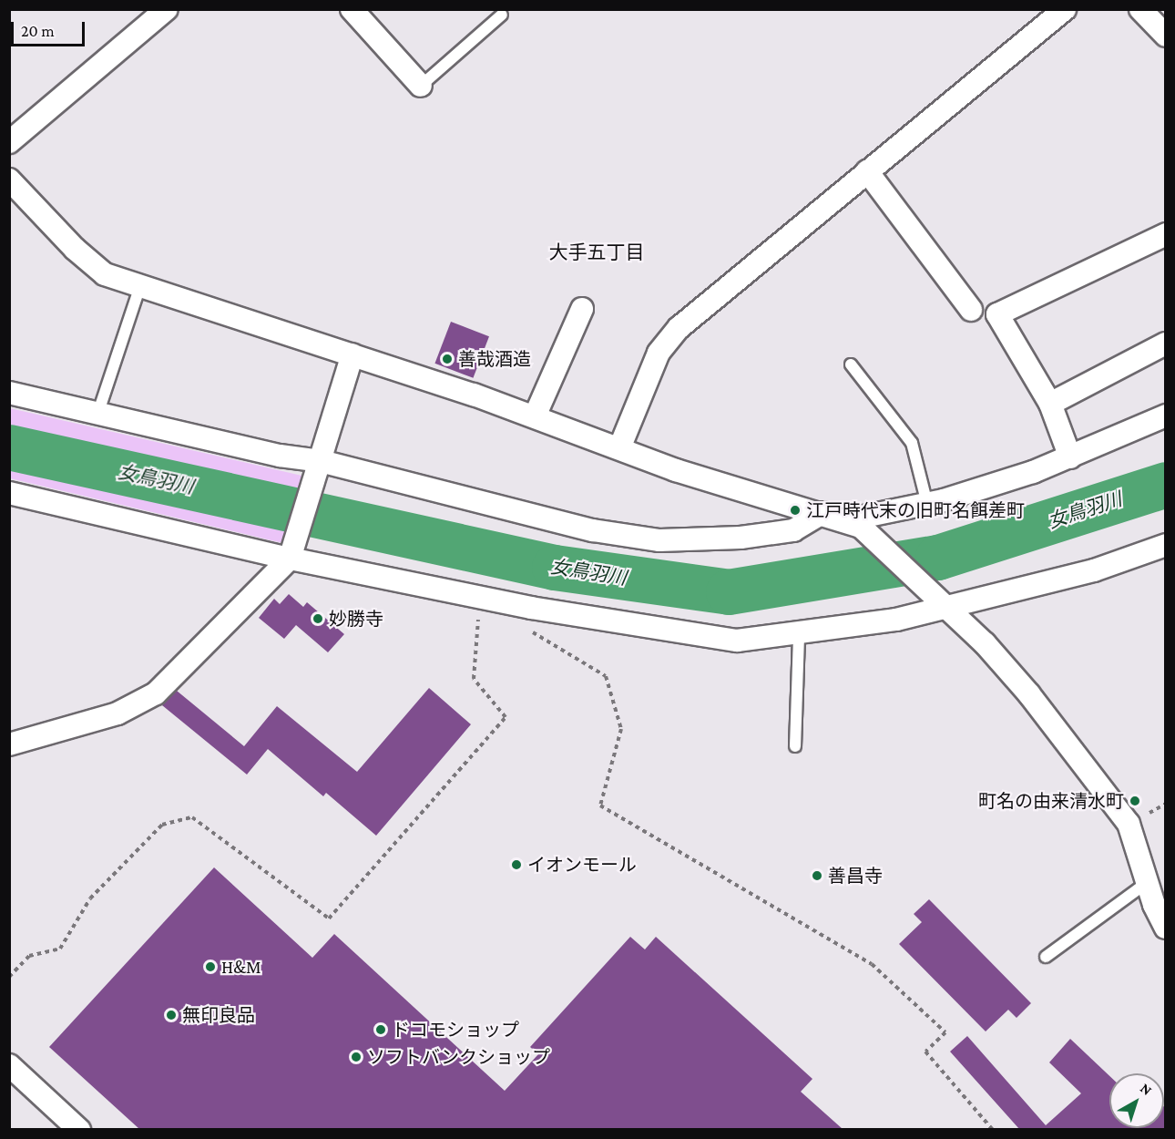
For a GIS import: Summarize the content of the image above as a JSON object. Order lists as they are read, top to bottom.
{
  "districts": ["大手五丁目"],
  "water": ["女鳥羽川"],
  "places": [
    "善哉酒造",
    "江戸時代末の旧町名餌差町",
    "妙勝寺",
    "町名の由来清水町",
    "イオンモール",
    "善昌寺",
    "H&M",
    "無印良品",
    "ドコモショップ",
    "ソフトバンクショップ"
  ],
  "scale_bar": "20 m",
  "north": "top right"
}
